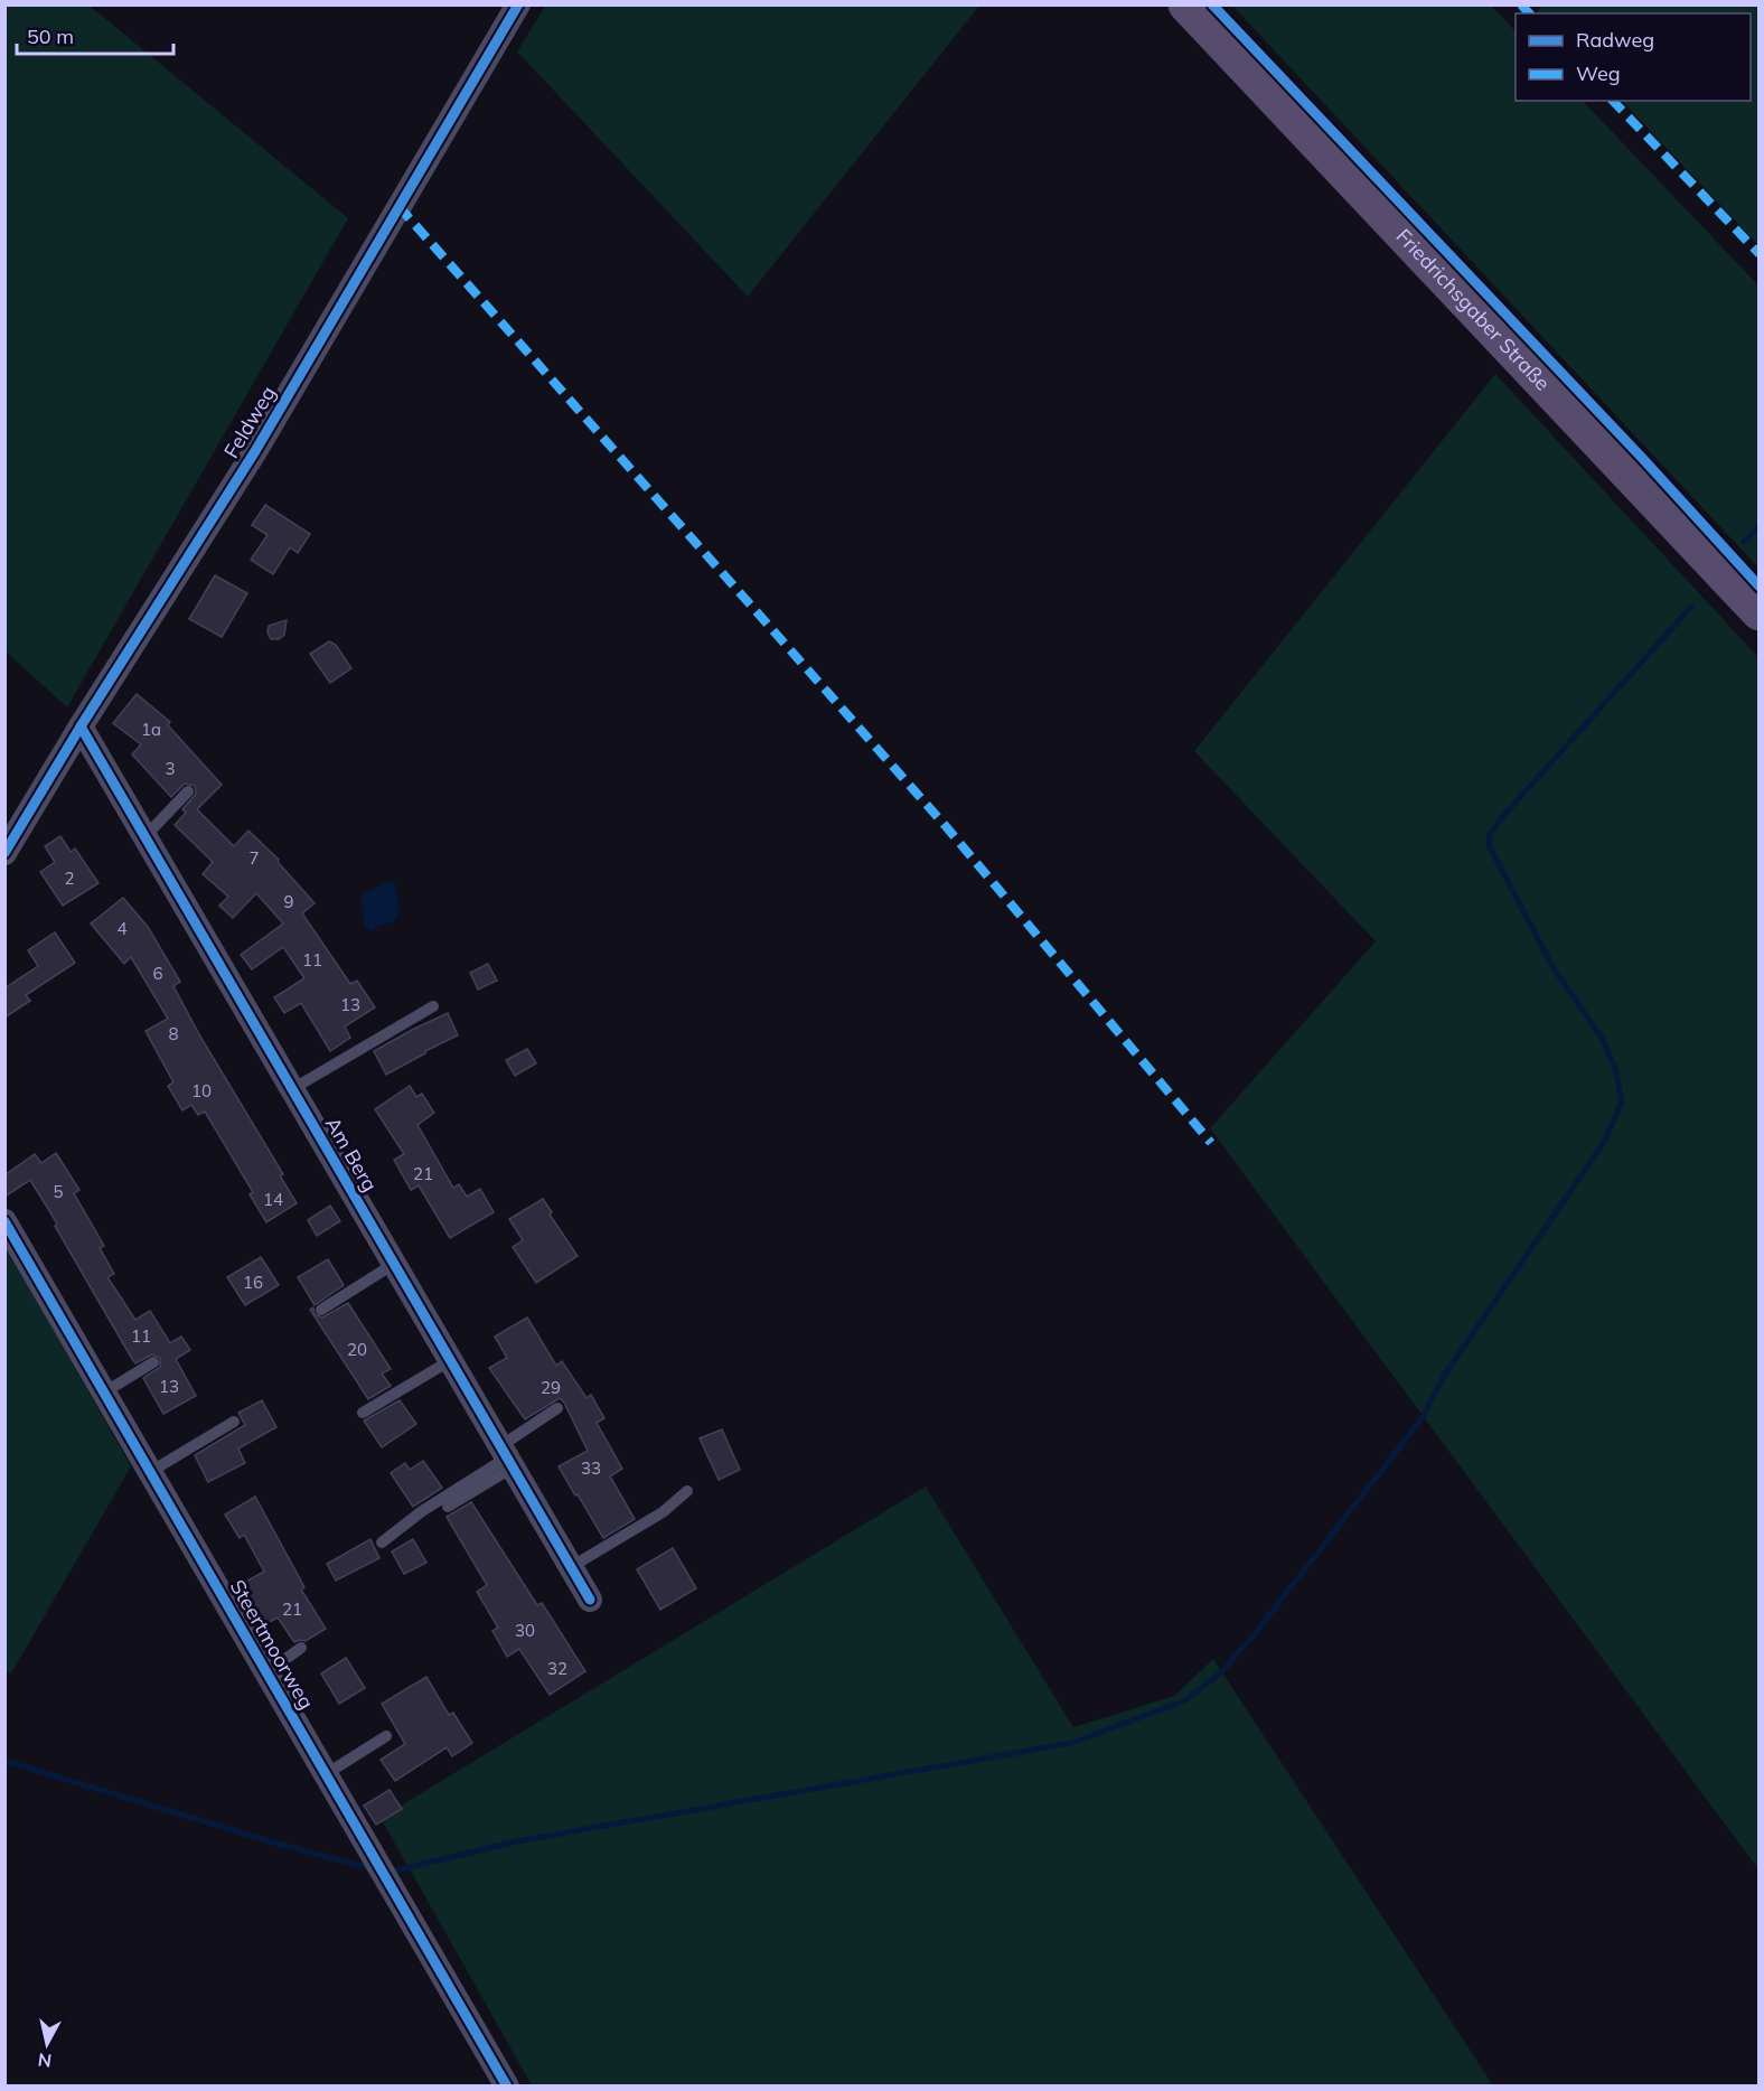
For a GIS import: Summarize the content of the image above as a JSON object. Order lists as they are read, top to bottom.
{
  "streets": {
    "main road": ["Friedrichsgaber Straße"],
    "street": ["Feldweg", "Am Berg", "Steertmoorweg"]
  },
  "crossings": [
    ["Feldweg", "Am Berg"]
  ],
  "house_numbers": [
    "1a",
    "3",
    "7",
    "2",
    "9",
    "4",
    "11",
    "6",
    "13",
    "8",
    "10",
    "21",
    "5",
    "14",
    "16",
    "11",
    "20",
    "13",
    "29",
    "33",
    "21",
    "30",
    "32"
  ],
  "legend": ["Radweg", "Weg"],
  "scale_bar": "50 m",
  "north": "bottom"
}
